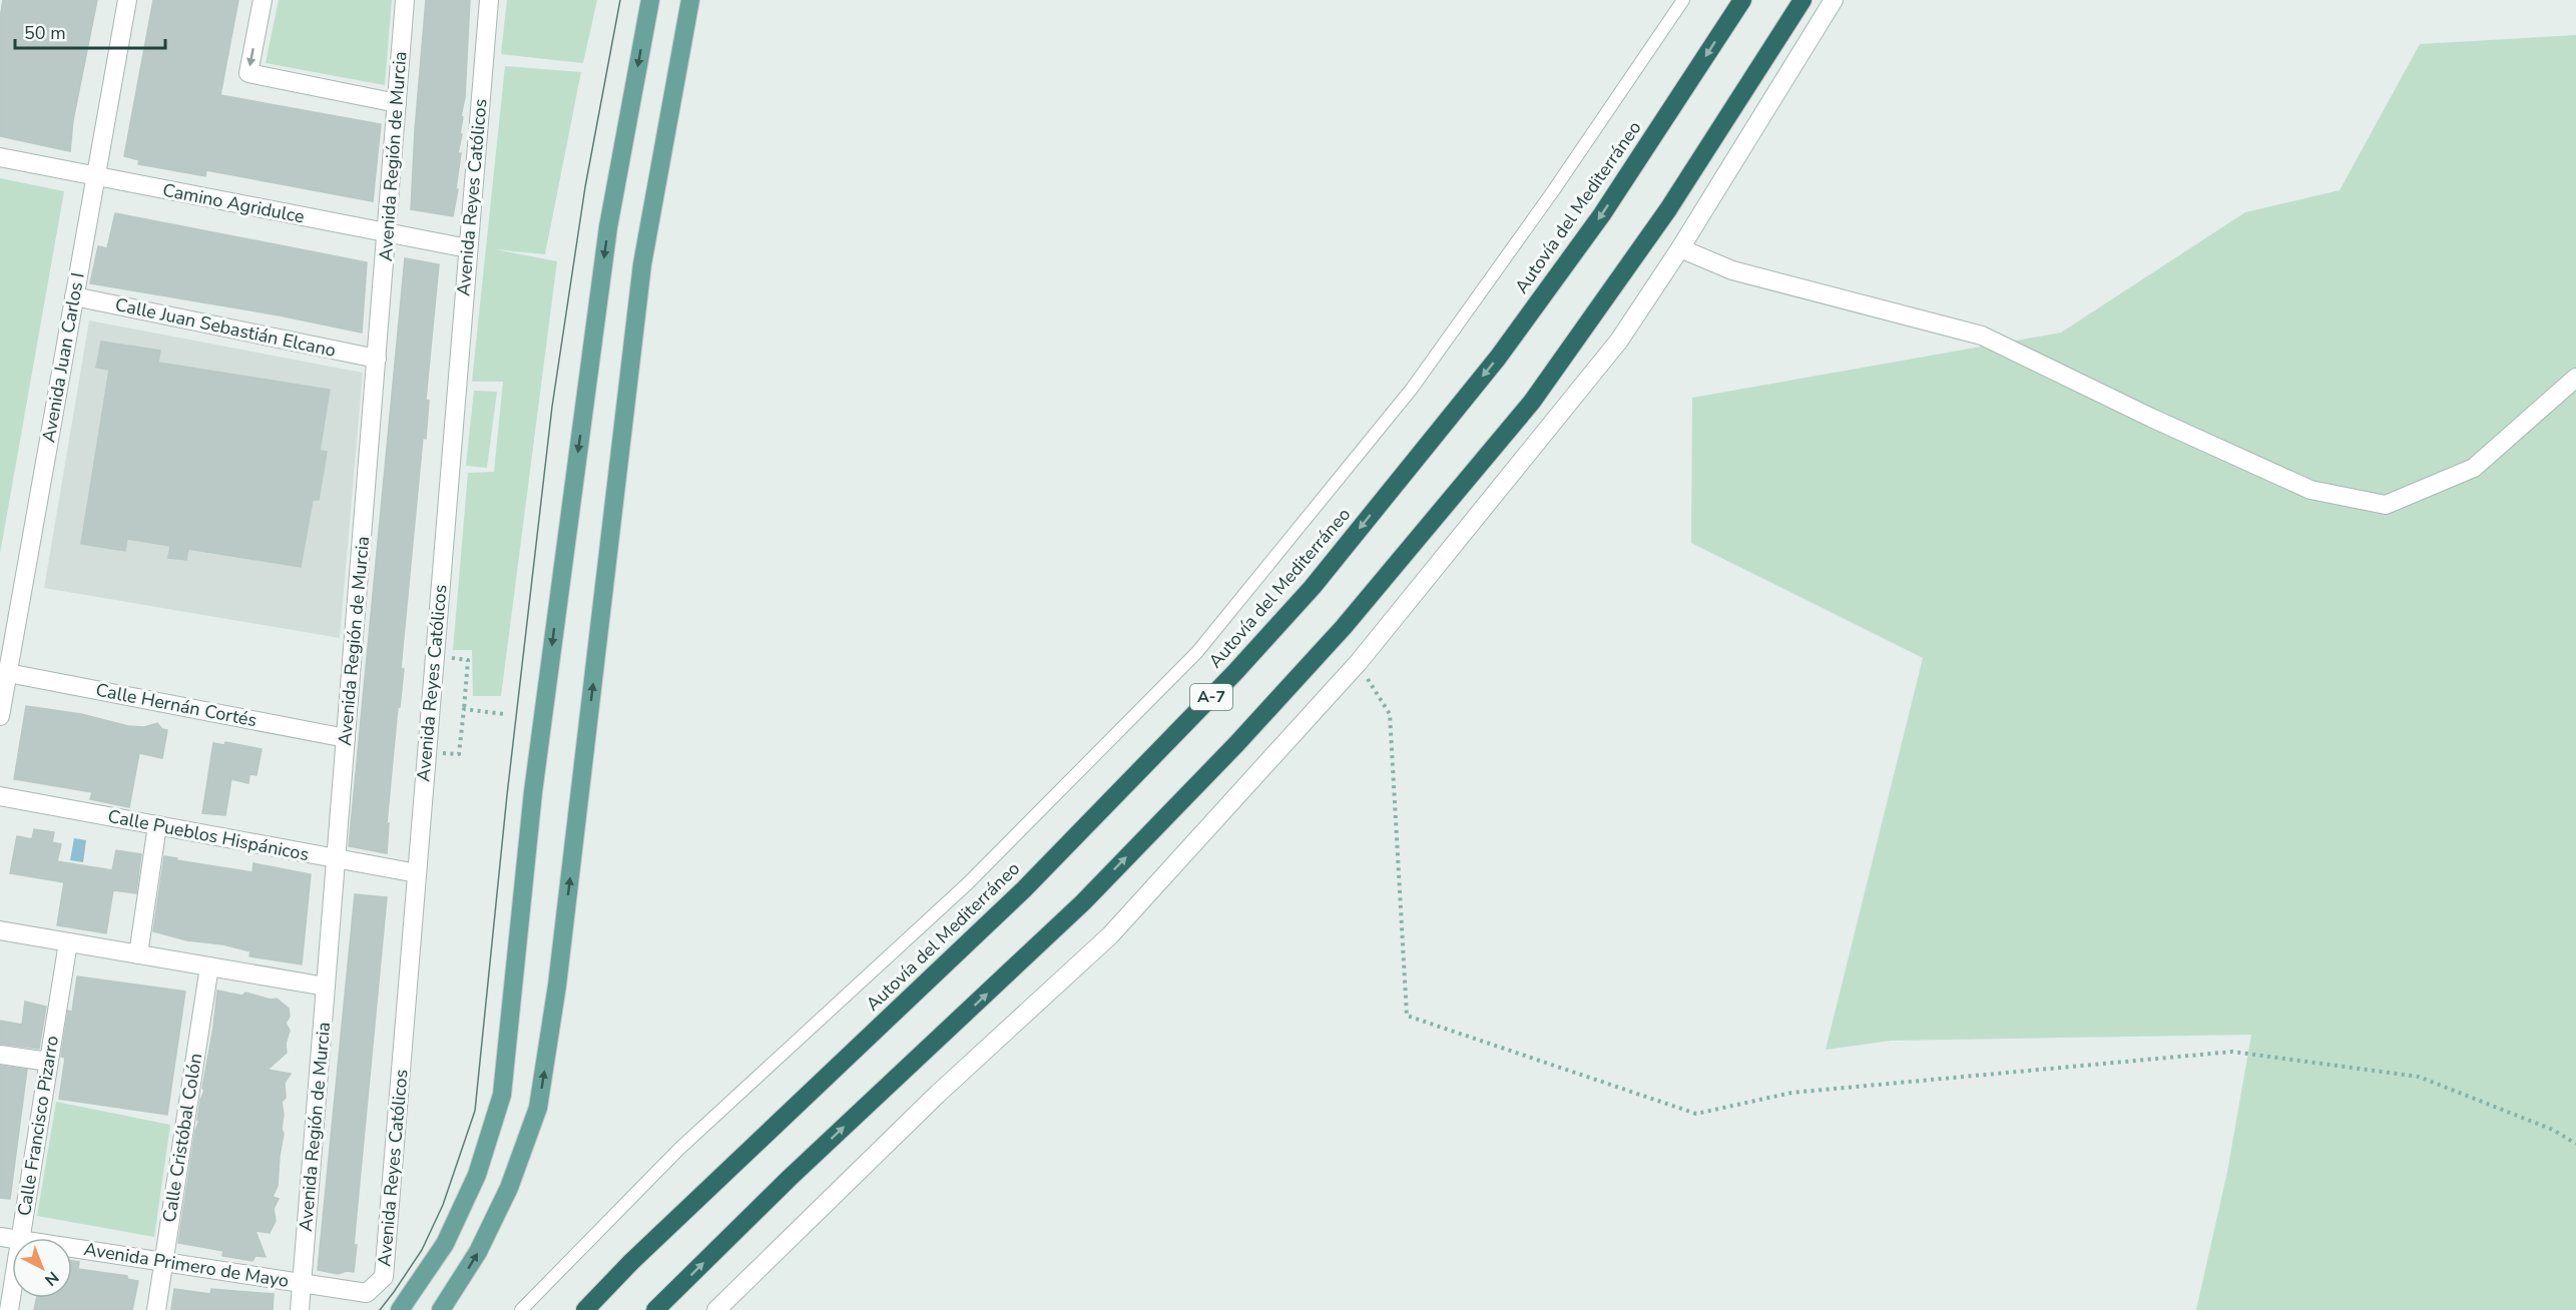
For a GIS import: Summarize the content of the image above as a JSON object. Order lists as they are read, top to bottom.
{
  "streets": {
    "highway": ["Autovía del Mediterráneo", "A-7"],
    "street": [
      "Avenida Región de Murcia",
      "Avenida Reyes Católicos",
      "Camino Agridulce",
      "Calle Juan Sebastián Elcano",
      "Avenida Juan Carlos I",
      "Calle Hernán Cortés",
      "Calle Pueblos Hispánicos",
      "Calle Francisco Pizarro",
      "Calle Cristóbal Colón",
      "Avenida Primero de Mayo"
    ]
  },
  "crossings": [
    ["Avenida Región de Murcia", "Avenida Reyes Católicos"],
    ["Avenida Región de Murcia", "Camino Agridulce"],
    ["Avenida Región de Murcia", "Calle Juan Sebastián Elcano"],
    ["Avenida Región de Murcia", "Calle Hernán Cortés"],
    ["Avenida Región de Murcia", "Calle Pueblos Hispánicos"],
    ["Avenida Región de Murcia", "Avenida Primero de Mayo"],
    ["Avenida Reyes Católicos", "Camino Agridulce"],
    ["Avenida Reyes Católicos", "Calle Pueblos Hispánicos"],
    ["Avenida Reyes Católicos", "Avenida Primero de Mayo"],
    ["Camino Agridulce", "Avenida Juan Carlos I"],
    ["Calle Juan Sebastián Elcano", "Avenida Juan Carlos I"],
    ["Avenida Juan Carlos I", "Calle Hernán Cortés"],
    ["Calle Cristóbal Colón", "Avenida Primero de Mayo"]
  ],
  "scale_bar": "50 m",
  "north": "bottom right"
}
